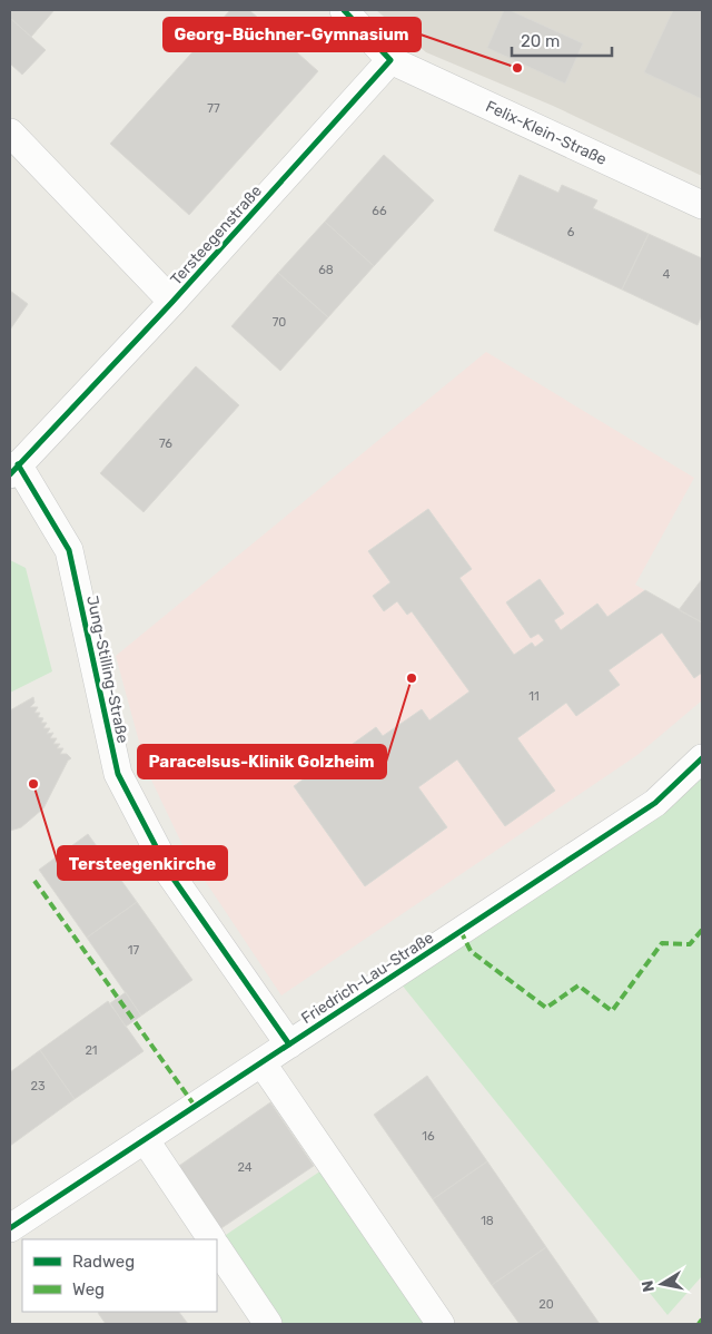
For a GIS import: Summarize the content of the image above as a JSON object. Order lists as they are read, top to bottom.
{
  "streets": {
    "street": [
      "Felix-Klein-Straße",
      "Tersteegenstraße",
      "Jung-Stilling-Straße",
      "Friedrich-Lau-Straße"
    ]
  },
  "crossings": [
    ["Felix-Klein-Straße", "Tersteegenstraße"],
    ["Tersteegenstraße", "Jung-Stilling-Straße"],
    ["Jung-Stilling-Straße", "Friedrich-Lau-Straße"]
  ],
  "places": ["Georg-Büchner-Gymnasium", "Paracelsus-Klinik Golzheim", "Tersteegenkirche"],
  "house_numbers": [
    "77",
    "66",
    "6",
    "68",
    "4",
    "70",
    "76",
    "11",
    "17",
    "21",
    "23",
    "16",
    "24",
    "18",
    "20"
  ],
  "legend": ["Radweg", "Weg"],
  "scale_bar": "20 m",
  "north": "left"
}
